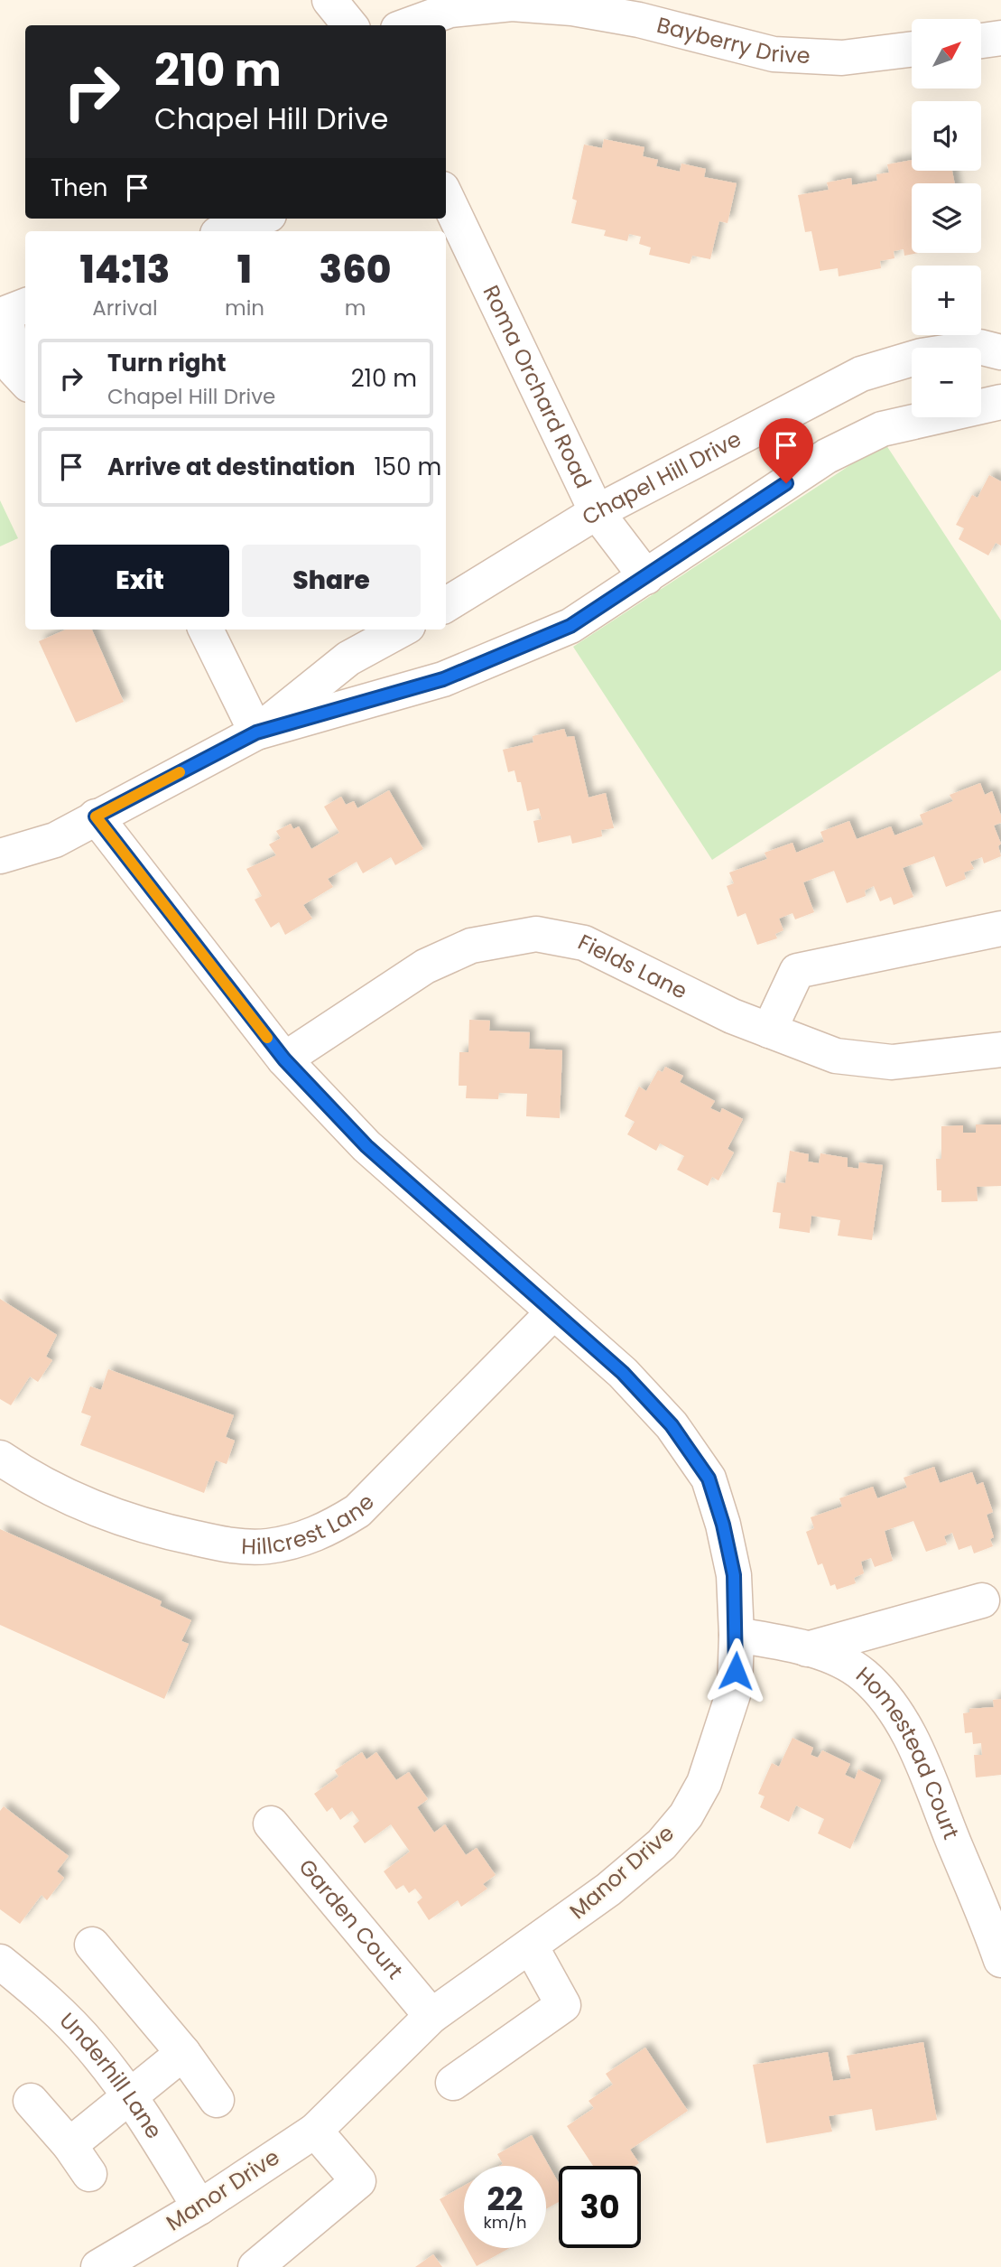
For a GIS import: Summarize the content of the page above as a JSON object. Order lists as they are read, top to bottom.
{
  "streets": {
    "street": [
      "Bayberry Drive",
      "Roma Orchard Road",
      "Chapel Hill Drive",
      "Fields Lane",
      "Hillcrest Lane",
      "Homestead Court",
      "Manor Drive",
      "Garden Court",
      "Underhill Lane"
    ]
  },
  "crossings": [
    ["Roma Orchard Road", "Chapel Hill Drive"],
    ["Fields Lane", "Manor Drive"],
    ["Hillcrest Lane", "Manor Drive"],
    ["Homestead Court", "Manor Drive"],
    ["Manor Drive", "Garden Court"],
    ["Manor Drive", "Underhill Lane"]
  ],
  "north": "top right",
  "page": {
    "map_buttons": ["+", "−"],
    "turn": ["210 m", "Chapel Hill Drive"],
    "then": "Then",
    "eta": [
      "14:13",
      "Arrival",
      "1",
      "min",
      "360",
      "m"
    ],
    "list": [
      {
        "name": "Turn right",
        "note": "Chapel Hill Drive",
        "value": "210 m"
      },
      {
        "name": "Arrive at destination",
        "value": "150 m"
      }
    ],
    "buttons": ["Exit", "Share"],
    "speed": "22 km/h",
    "limit": "30"
  }
}
